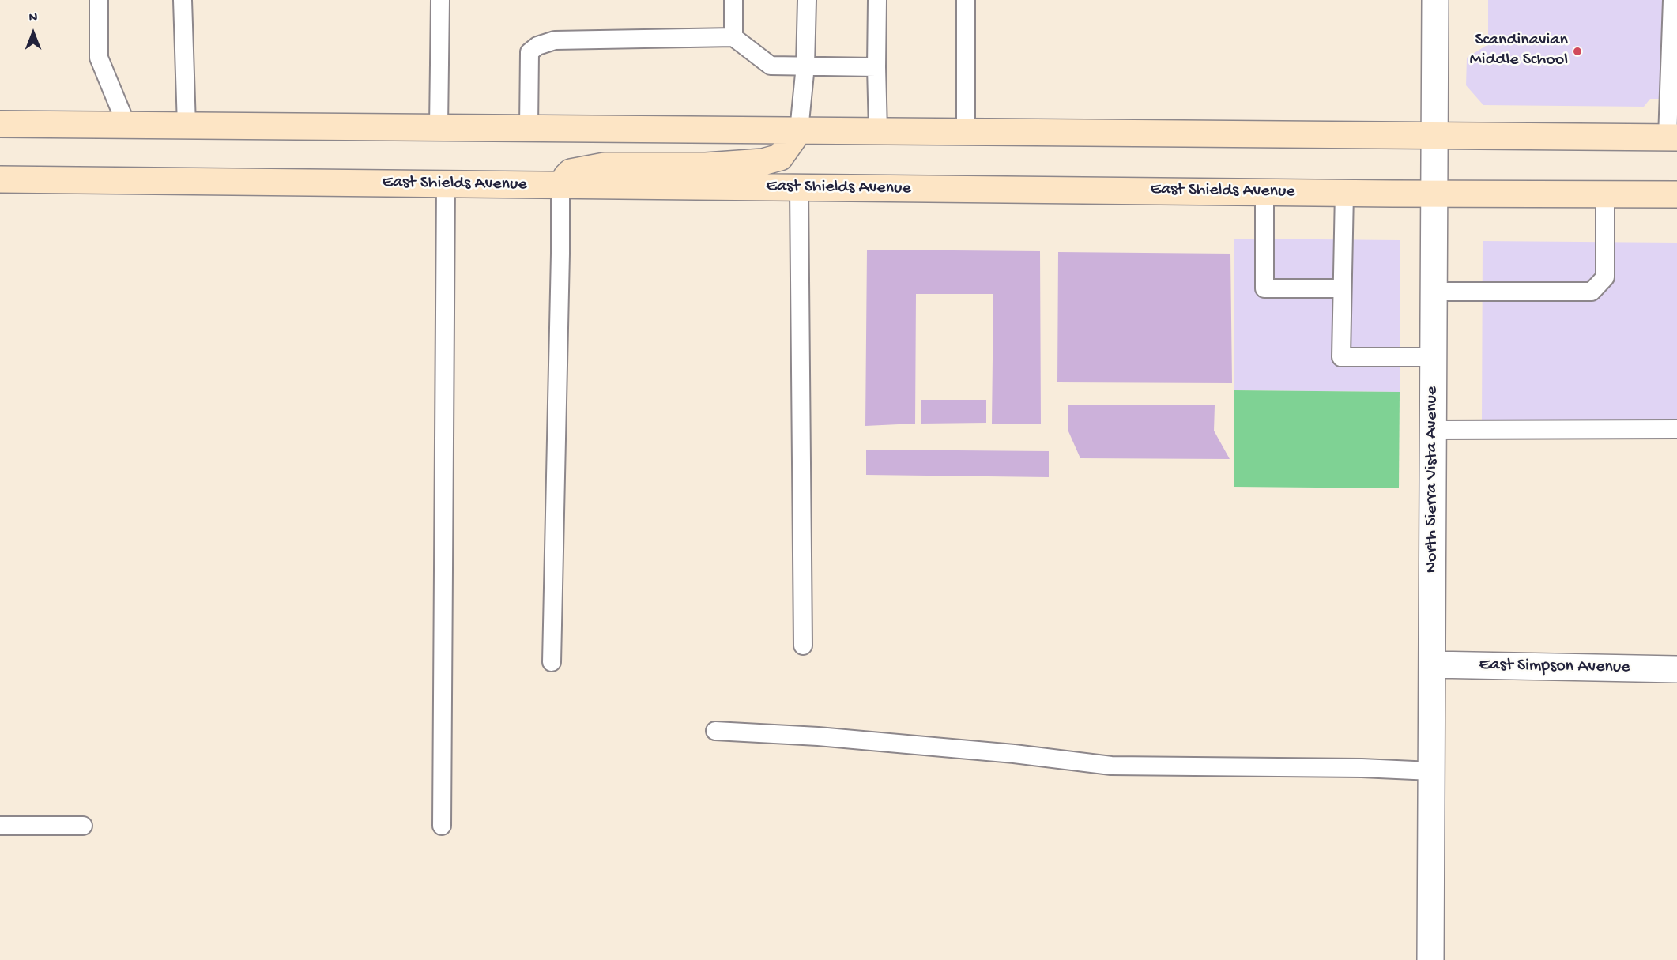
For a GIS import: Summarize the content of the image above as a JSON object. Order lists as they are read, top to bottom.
{
  "streets": {
    "main road": ["East Shields Avenue"],
    "street": ["North Sierra Vista Avenue", "East Simpson Avenue"]
  },
  "crossings": [
    ["East Shields Avenue", "North Sierra Vista Avenue"],
    ["North Sierra Vista Avenue", "East Simpson Avenue"]
  ],
  "places": ["Scandinavian Middle School"],
  "north": "top"
}
